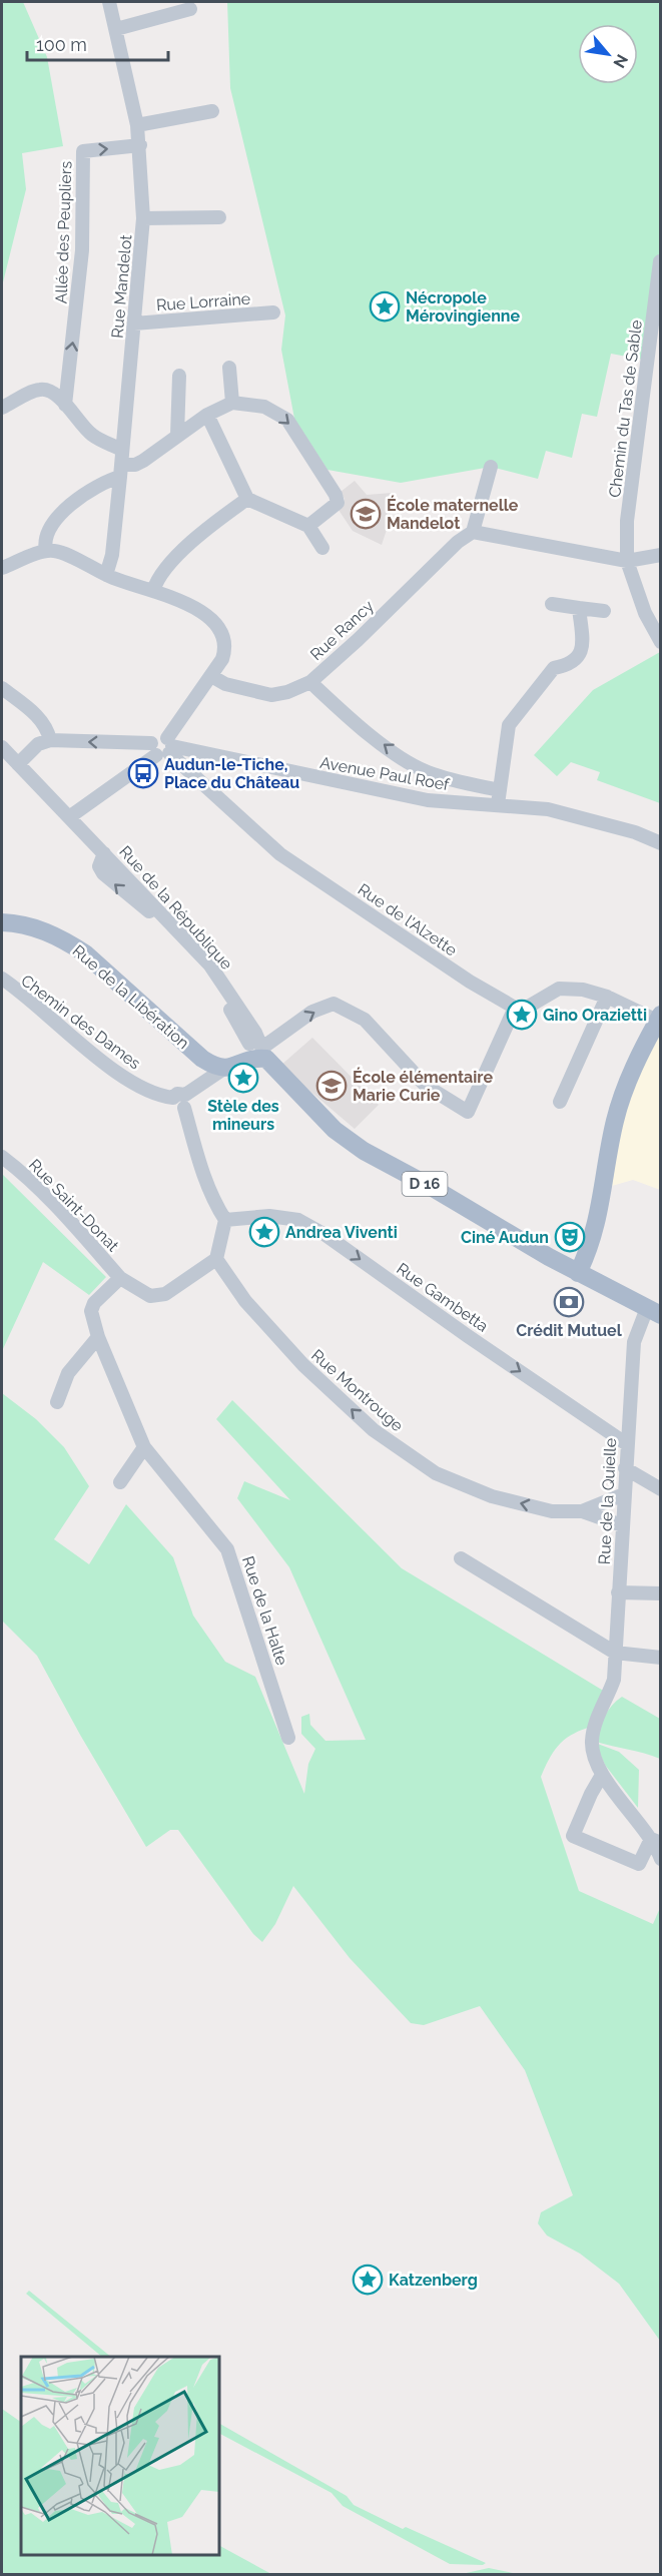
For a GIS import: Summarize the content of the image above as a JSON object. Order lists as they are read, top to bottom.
{
  "streets": {
    "main road": ["Rue de la Libération", "D 16"],
    "street": [
      "Allée des Peupliers",
      "Rue Mandelot",
      "Rue Lorraine",
      "Chemin du Tas de Sable",
      "Rue Rancy",
      "Avenue Paul Roef",
      "Rue de la République",
      "Rue de l'Alzette",
      "Chemin des Dames",
      "Rue Saint-Donat",
      "Rue Gambetta",
      "Rue Montrouge",
      "Rue de la Quielle",
      "Rue de la Halte"
    ]
  },
  "crossings": [
    ["Allée des Peupliers", "Rue Mandelot"],
    ["Rue Mandelot", "Rue Lorraine"],
    ["Avenue Paul Roef", "Rue de l'Alzette"],
    ["Rue de la République", "D 16"],
    ["D 16", "Rue de la Quielle"],
    ["Rue Saint-Donat", "Rue de la Halte"],
    ["Rue Gambetta", "Rue de la Quielle"],
    ["Rue Montrouge", "Rue de la Quielle"]
  ],
  "one_way": ["Allée des Peupliers", "Rue Gambetta"],
  "places": {
    "place": [
      "Nécropole Mérovingienne",
      "Gino Orazietti",
      "Stèle des mineurs",
      "Andrea Viventi",
      "Katzenberg"
    ],
    "school or university": ["École maternelle Mandelot", "École élémentaire Marie Curie"],
    "bus stop": ["Audun-le-Tiche, Place du Château"],
    "theatre": ["Ciné Audun"],
    "bank": ["Crédit Mutuel"]
  },
  "scale_bar": "100 m",
  "north": "bottom right"
}
